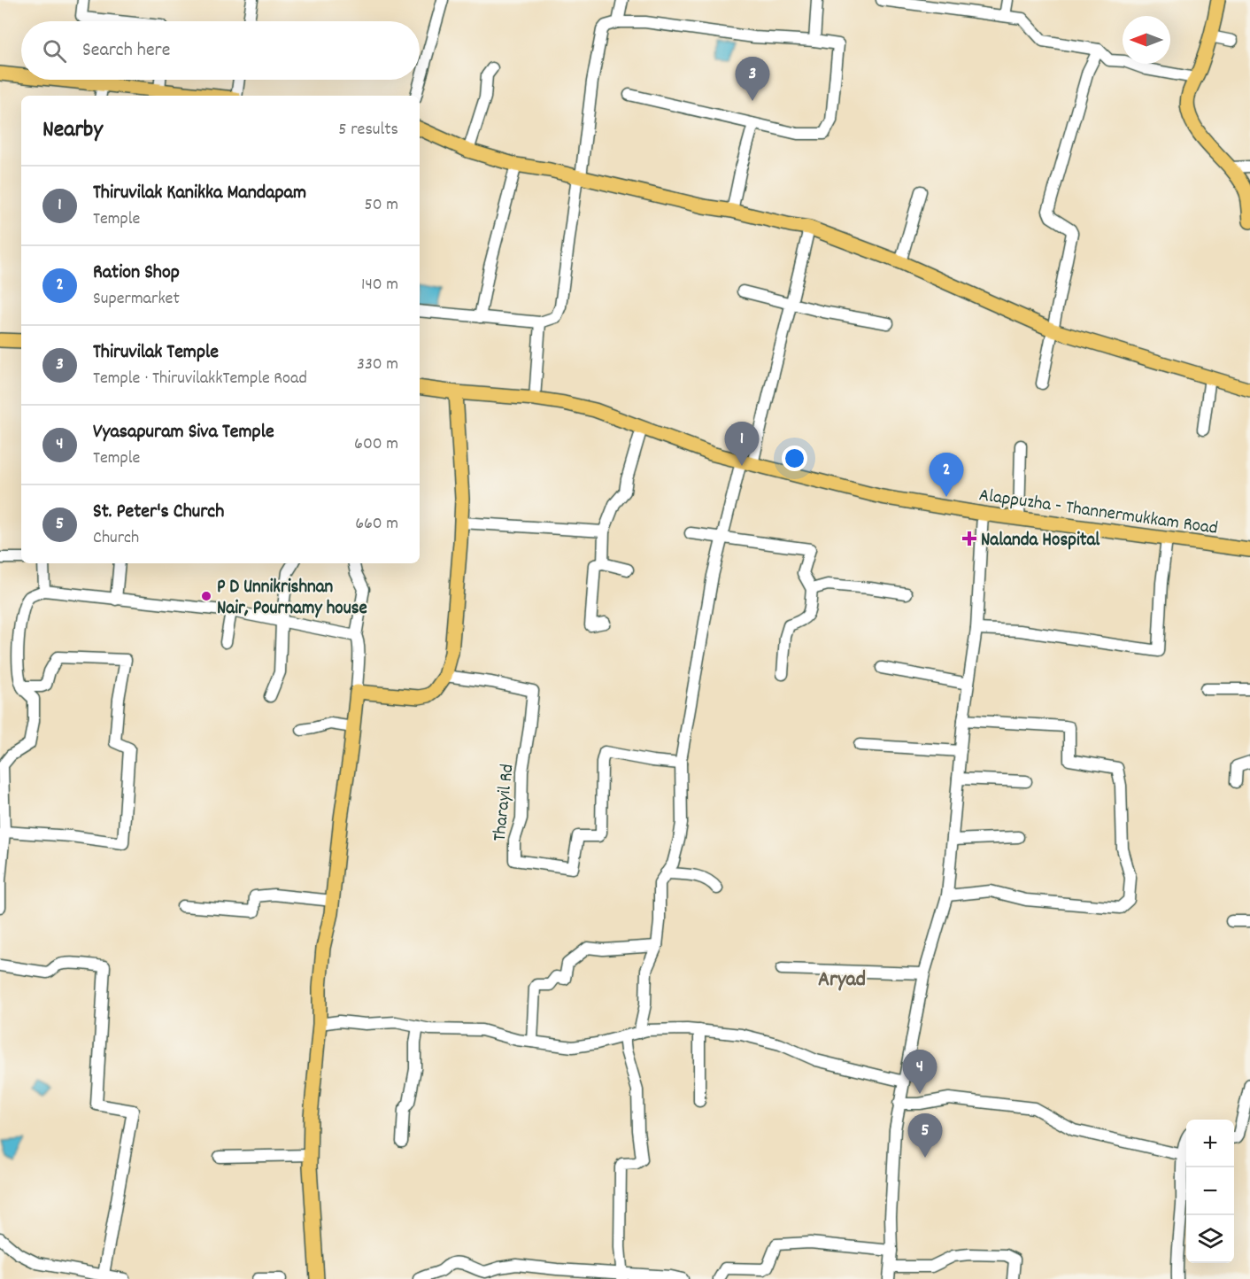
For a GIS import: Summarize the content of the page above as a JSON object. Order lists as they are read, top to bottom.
{
  "streets": {
    "main road": ["Alappuzha - Thannermukkam Road"],
    "street": ["Tharayil Rd"]
  },
  "districts": ["Aryad"],
  "places": {
    "health": ["Nalanda Hospital"],
    "other": ["P D Unnikrishnan Nair, Pournamy house"]
  },
  "north": "left",
  "page": {
    "search": "Search here",
    "pins": [
      "3",
      "1",
      "2",
      "4",
      "5"
    ],
    "heading": ["Nearby", "5 results"],
    "list": [
      {
        "mark": "1",
        "name": "Thiruvilak Kanikka Mandapam",
        "note": "Temple",
        "value": "50 m"
      },
      {
        "mark": "2",
        "name": "Ration Shop",
        "note": "Supermarket",
        "value": "140 m"
      },
      {
        "mark": "3",
        "name": "Thiruvilak Temple",
        "note": "Temple · ThiruvilakkTemple Road",
        "value": "330 m"
      },
      {
        "mark": "4",
        "name": "Vyasapuram Siva Temple",
        "note": "Temple",
        "value": "600 m"
      },
      {
        "mark": "5",
        "name": "St. Peter's Church",
        "note": "Church",
        "value": "660 m"
      }
    ],
    "map_buttons": ["+", "−"]
  }
}
